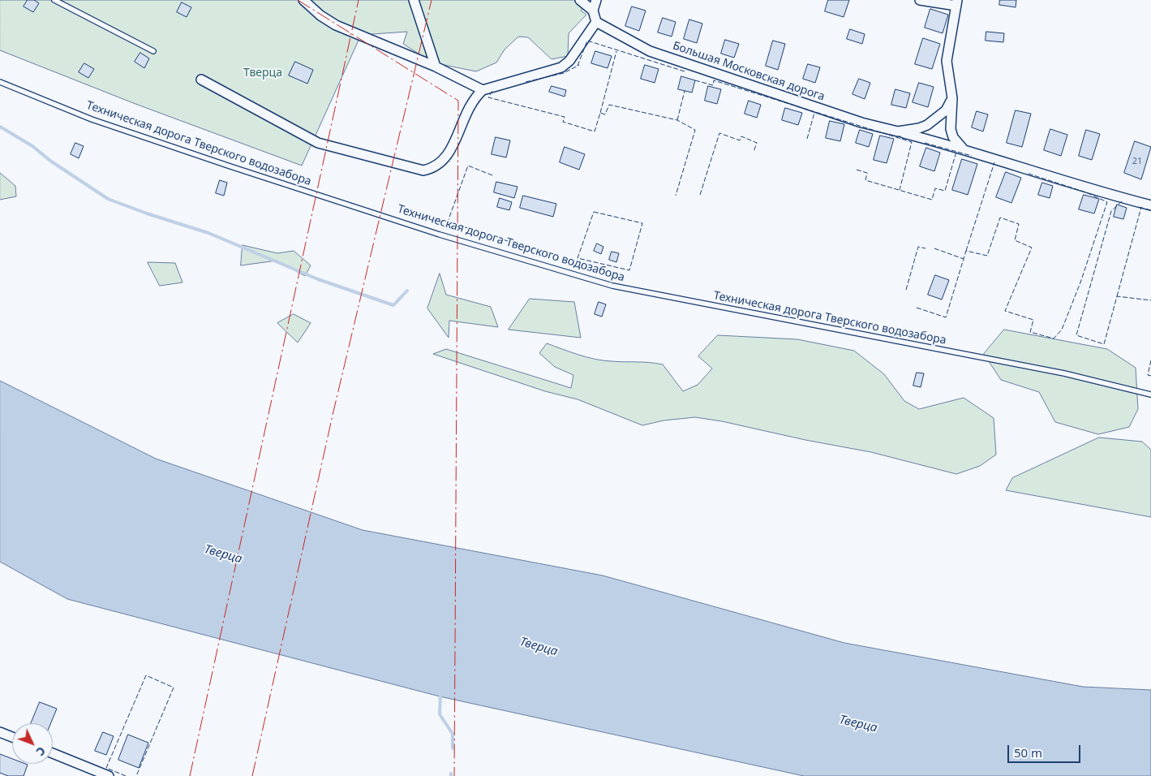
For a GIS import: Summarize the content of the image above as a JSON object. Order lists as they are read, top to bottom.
{
  "streets": {
    "street": ["Большая Московская дорога"],
    "lane": ["Техническая дорога Тверского водозабора"]
  },
  "water": ["Тверца"],
  "parks": ["Тверца"],
  "house_numbers": ["21"],
  "scale_bar": "50 m",
  "north": "bottom right"
}
